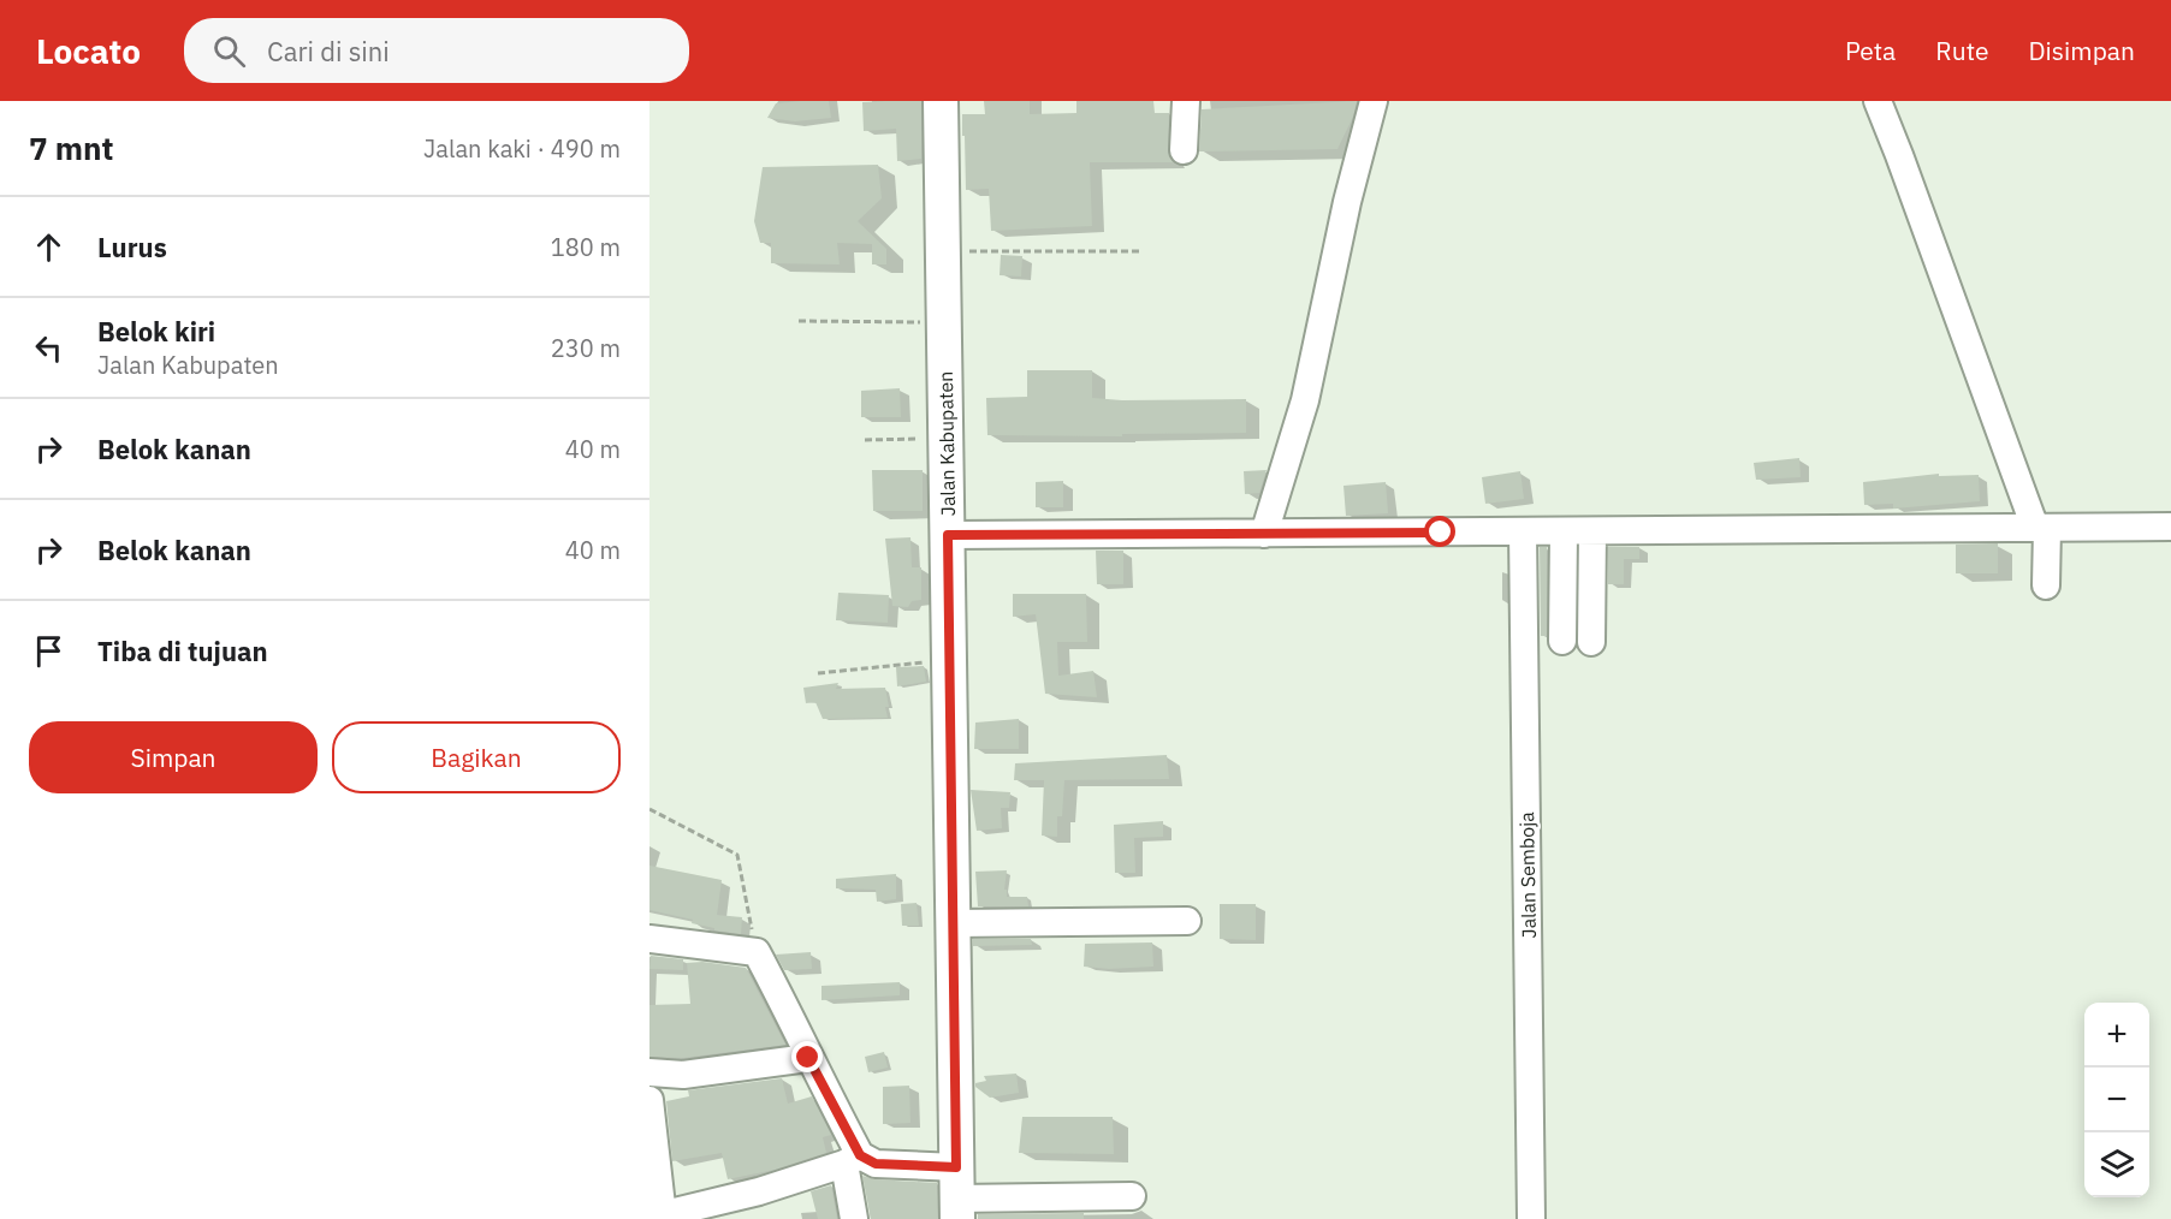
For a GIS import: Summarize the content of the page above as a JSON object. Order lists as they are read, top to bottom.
{
  "streets": {
    "main road": ["Jalan Kabupaten"],
    "street": ["Jalan Semboja"]
  },
  "page": {
    "header": "Locato",
    "search": "Cari di sini",
    "nav": ["Peta", "Rute", "Disimpan"],
    "heading": ["7 mnt", "Jalan kaki · 490 m"],
    "list": [
      ["Lurus", "180 m"],
      ["Belok kiri", "Jalan Kabupaten", "230 m"],
      ["Belok kanan", "40 m"],
      ["Belok kanan", "40 m"],
      "Tiba di tujuan"
    ],
    "buttons": ["Simpan", "Bagikan"],
    "map_buttons": ["+", "−"]
  }
}
